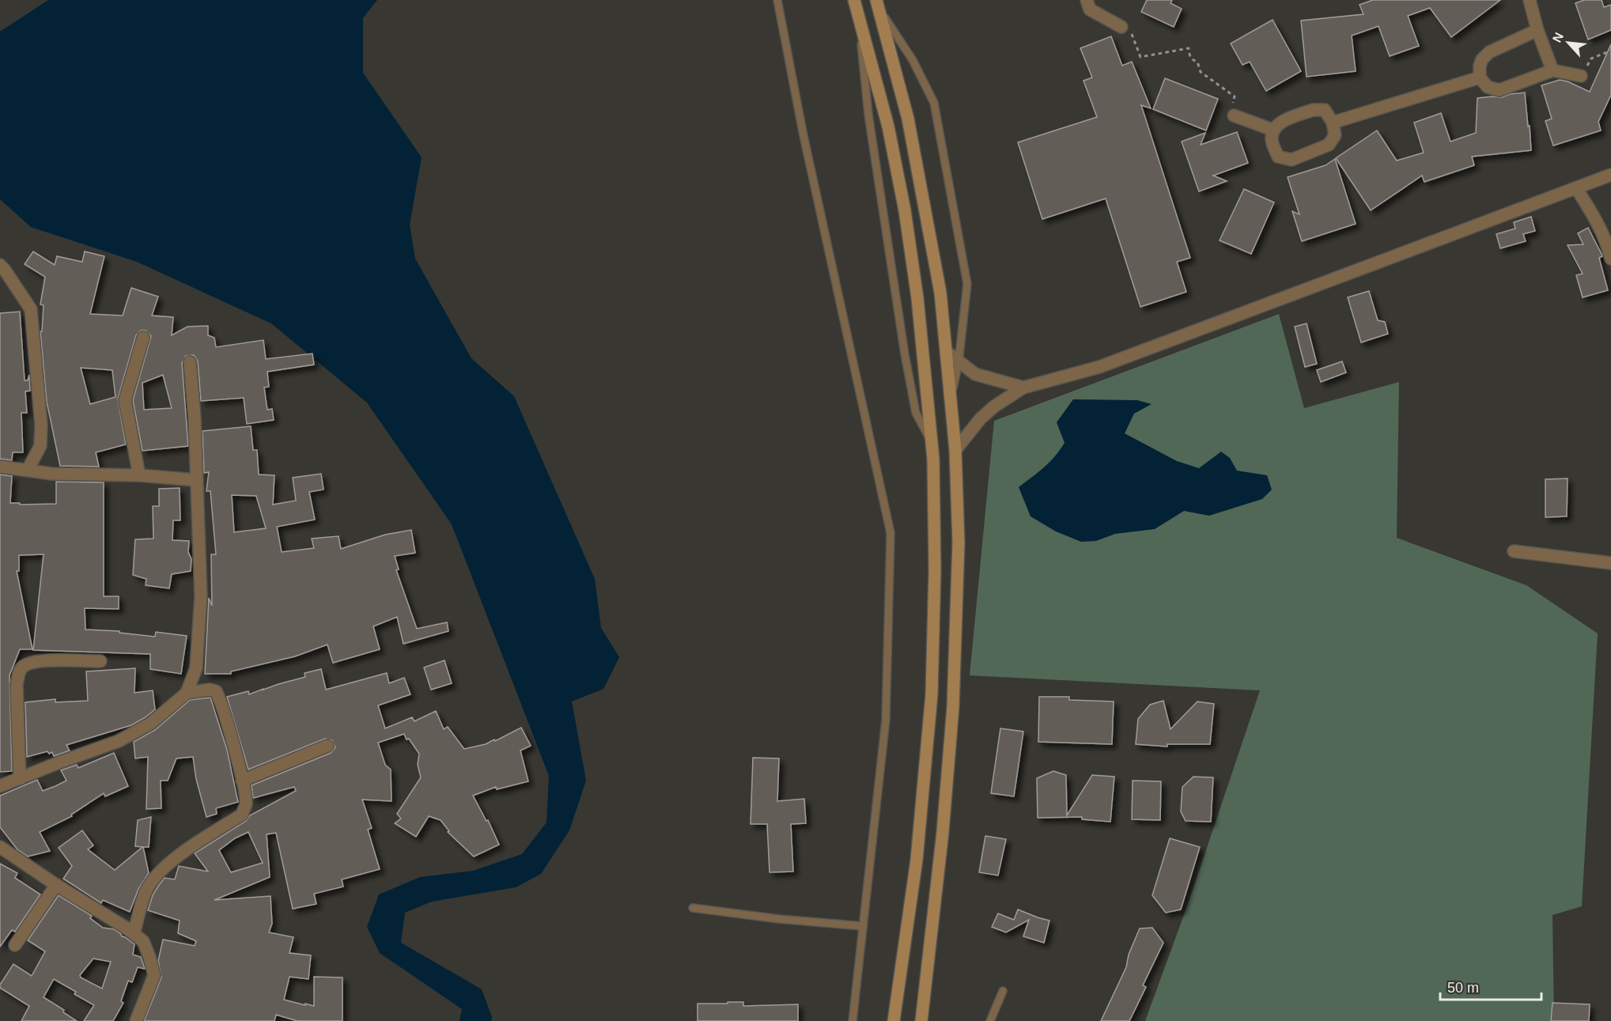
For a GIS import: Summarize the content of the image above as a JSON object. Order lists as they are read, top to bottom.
{
  "scale_bar": "50 m",
  "north": "top left"
}
